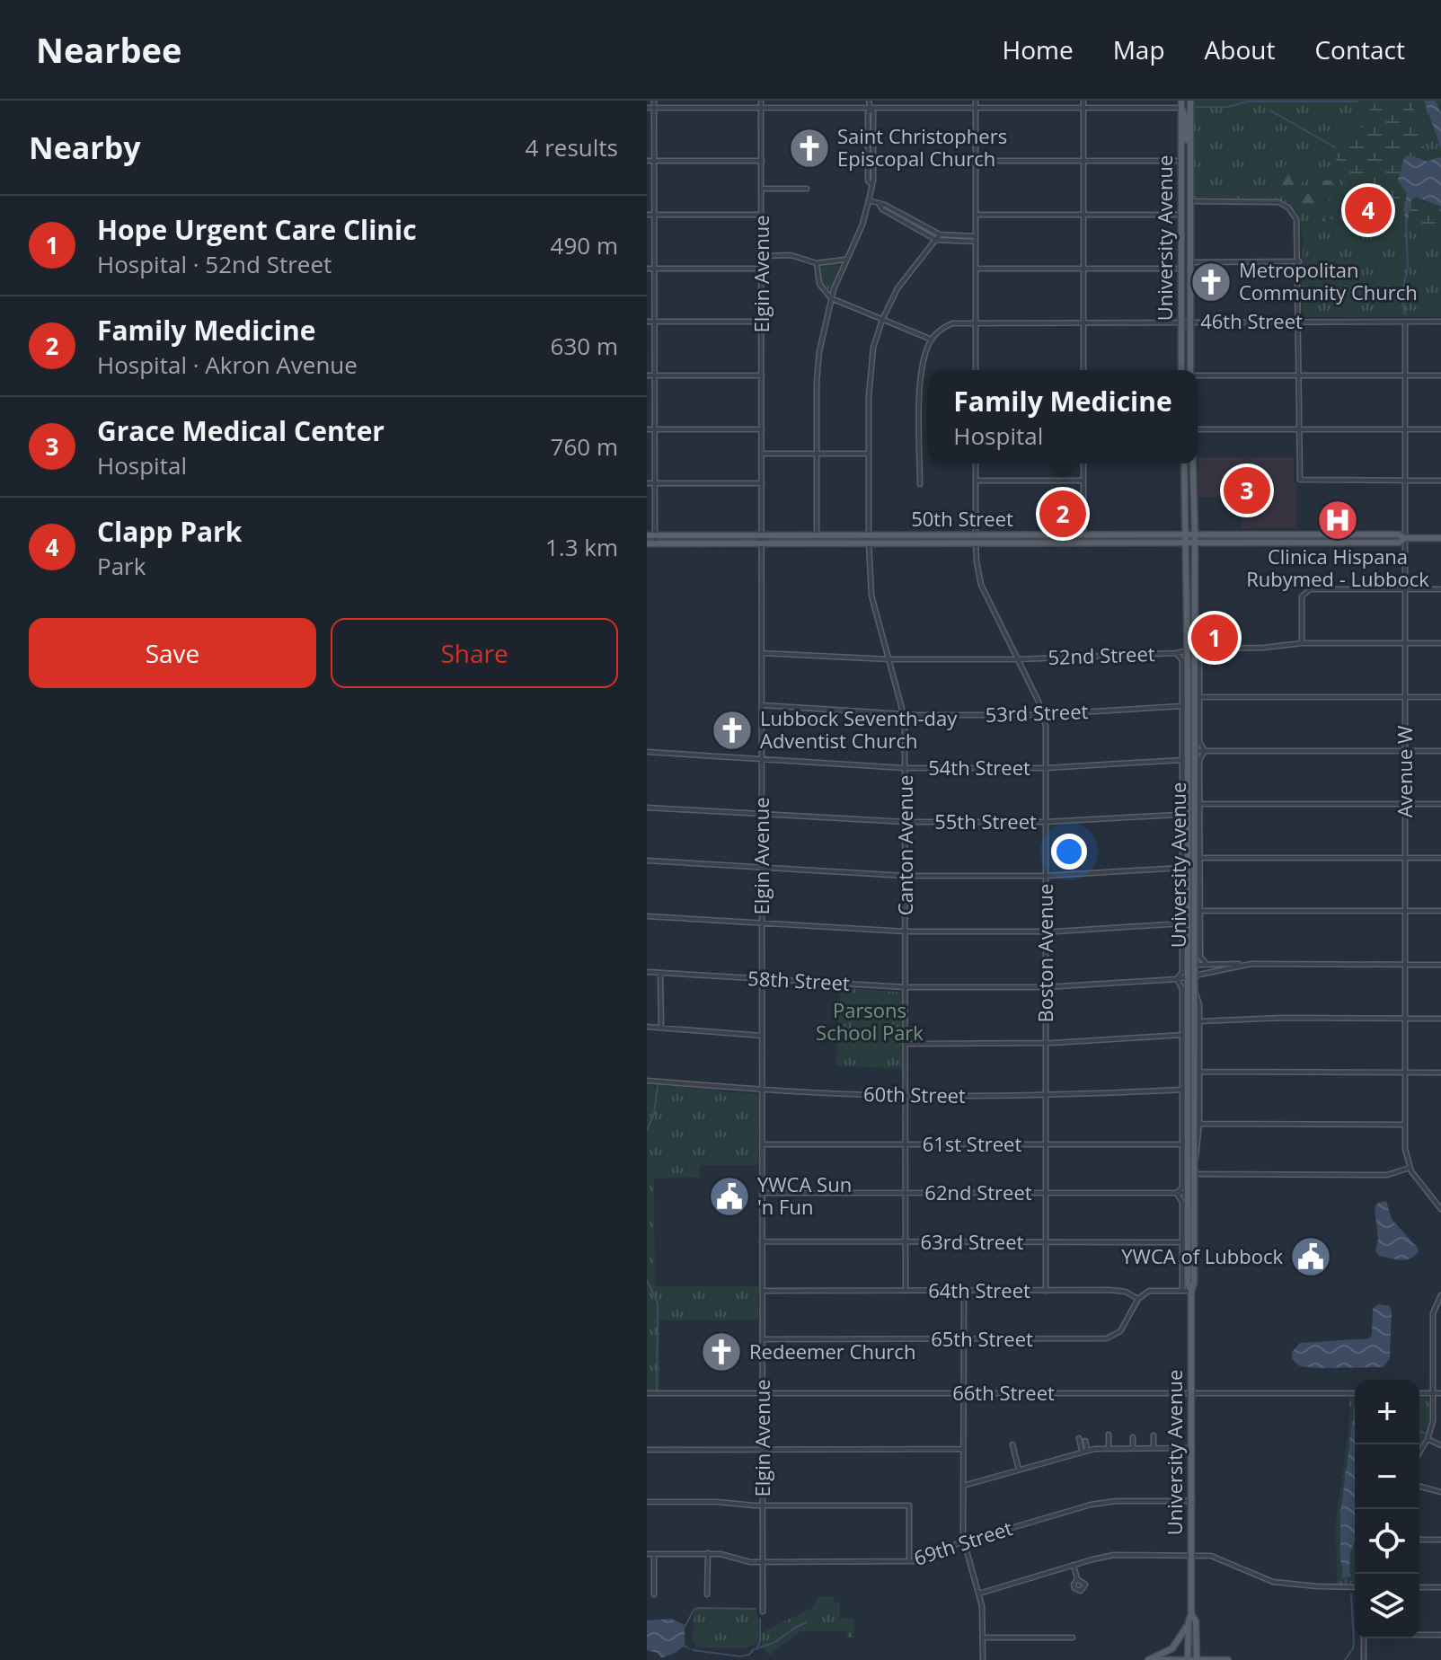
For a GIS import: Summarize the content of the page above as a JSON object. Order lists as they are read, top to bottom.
{
  "streets": {
    "main road": ["University Avenue", "50th Street"],
    "street": [
      "Elgin Avenue",
      "46th Street",
      "52nd Street",
      "53rd Street",
      "54th Street",
      "Avenue W",
      "55th Street",
      "Canton Avenue",
      "Boston Avenue",
      "58th Street",
      "60th Street",
      "61st Street",
      "62nd Street",
      "63rd Street",
      "64th Street",
      "65th Street",
      "66th Street",
      "69th Street"
    ]
  },
  "crossings": [
    ["University Avenue", "46th Street"],
    ["University Avenue", "50th Street"],
    ["University Avenue", "52nd Street"],
    ["University Avenue", "55th Street"],
    ["University Avenue", "58th Street"],
    ["University Avenue", "62nd Street"],
    ["University Avenue", "64th Street"],
    ["University Avenue", "66th Street"],
    ["University Avenue", "69th Street"],
    ["Elgin Avenue", "50th Street"],
    ["Elgin Avenue", "52nd Street"],
    ["Elgin Avenue", "53rd Street"],
    ["Elgin Avenue", "54th Street"],
    ["Elgin Avenue", "55th Street"],
    ["Elgin Avenue", "58th Street"],
    ["Elgin Avenue", "60th Street"],
    ["Elgin Avenue", "61st Street"],
    ["Elgin Avenue", "62nd Street"],
    ["Elgin Avenue", "63rd Street"],
    ["Elgin Avenue", "64th Street"],
    ["Elgin Avenue", "65th Street"],
    ["Elgin Avenue", "66th Street"],
    ["Elgin Avenue", "69th Street"],
    ["46th Street", "Avenue W"],
    ["50th Street", "Avenue W"],
    ["50th Street", "Canton Avenue"],
    ["50th Street", "Boston Avenue"],
    ["52nd Street", "Avenue W"],
    ["52nd Street", "Canton Avenue"],
    ["52nd Street", "Boston Avenue"],
    ["53rd Street", "Canton Avenue"],
    ["53rd Street", "Boston Avenue"],
    ["54th Street", "Canton Avenue"],
    ["54th Street", "Boston Avenue"],
    ["Avenue W", "58th Street"],
    ["55th Street", "Canton Avenue"],
    ["55th Street", "Boston Avenue"],
    ["Canton Avenue", "58th Street"],
    ["Canton Avenue", "60th Street"],
    ["Canton Avenue", "61st Street"],
    ["Canton Avenue", "62nd Street"],
    ["Canton Avenue", "63rd Street"],
    ["Canton Avenue", "64th Street"],
    ["Boston Avenue", "58th Street"],
    ["Boston Avenue", "60th Street"],
    ["Boston Avenue", "61st Street"],
    ["Boston Avenue", "62nd Street"],
    ["Boston Avenue", "63rd Street"],
    ["Boston Avenue", "64th Street"],
    ["64th Street", "65th Street"]
  ],
  "parks": ["Parsons School Park"],
  "places": {
    "church": [
      "Saint Christophers Episcopal Church",
      "Metropolitan Community Church",
      "Lubbock Seventh-day Adventist Church",
      "Redeemer Church"
    ],
    "hospital": ["Clinica Hispana Rubymed - Lubbock"],
    "public building": ["YWCA Sun 'n Fun", "YWCA of Lubbock"]
  },
  "page": {
    "header": "Nearbee",
    "nav": [
      "Home",
      "Map",
      "About",
      "Contact"
    ],
    "heading": ["Nearby", "4 results"],
    "pins": [
      "4",
      "3",
      "2",
      "1"
    ],
    "list": [
      {
        "mark": "1",
        "name": "Hope Urgent Care Clinic",
        "note": "Hospital · 52nd Street",
        "value": "490 m"
      },
      {
        "mark": "2",
        "name": "Family Medicine",
        "note": "Hospital · Akron Avenue",
        "value": "630 m"
      },
      {
        "mark": "3",
        "name": "Grace Medical Center",
        "note": "Hospital",
        "value": "760 m"
      },
      {
        "mark": "4",
        "name": "Clapp Park",
        "note": "Park",
        "value": "1.3 km"
      }
    ],
    "popup": ["Family Medicine", "Hospital"],
    "buttons": ["Save", "Share"],
    "map_buttons": ["+", "−"]
  }
}
